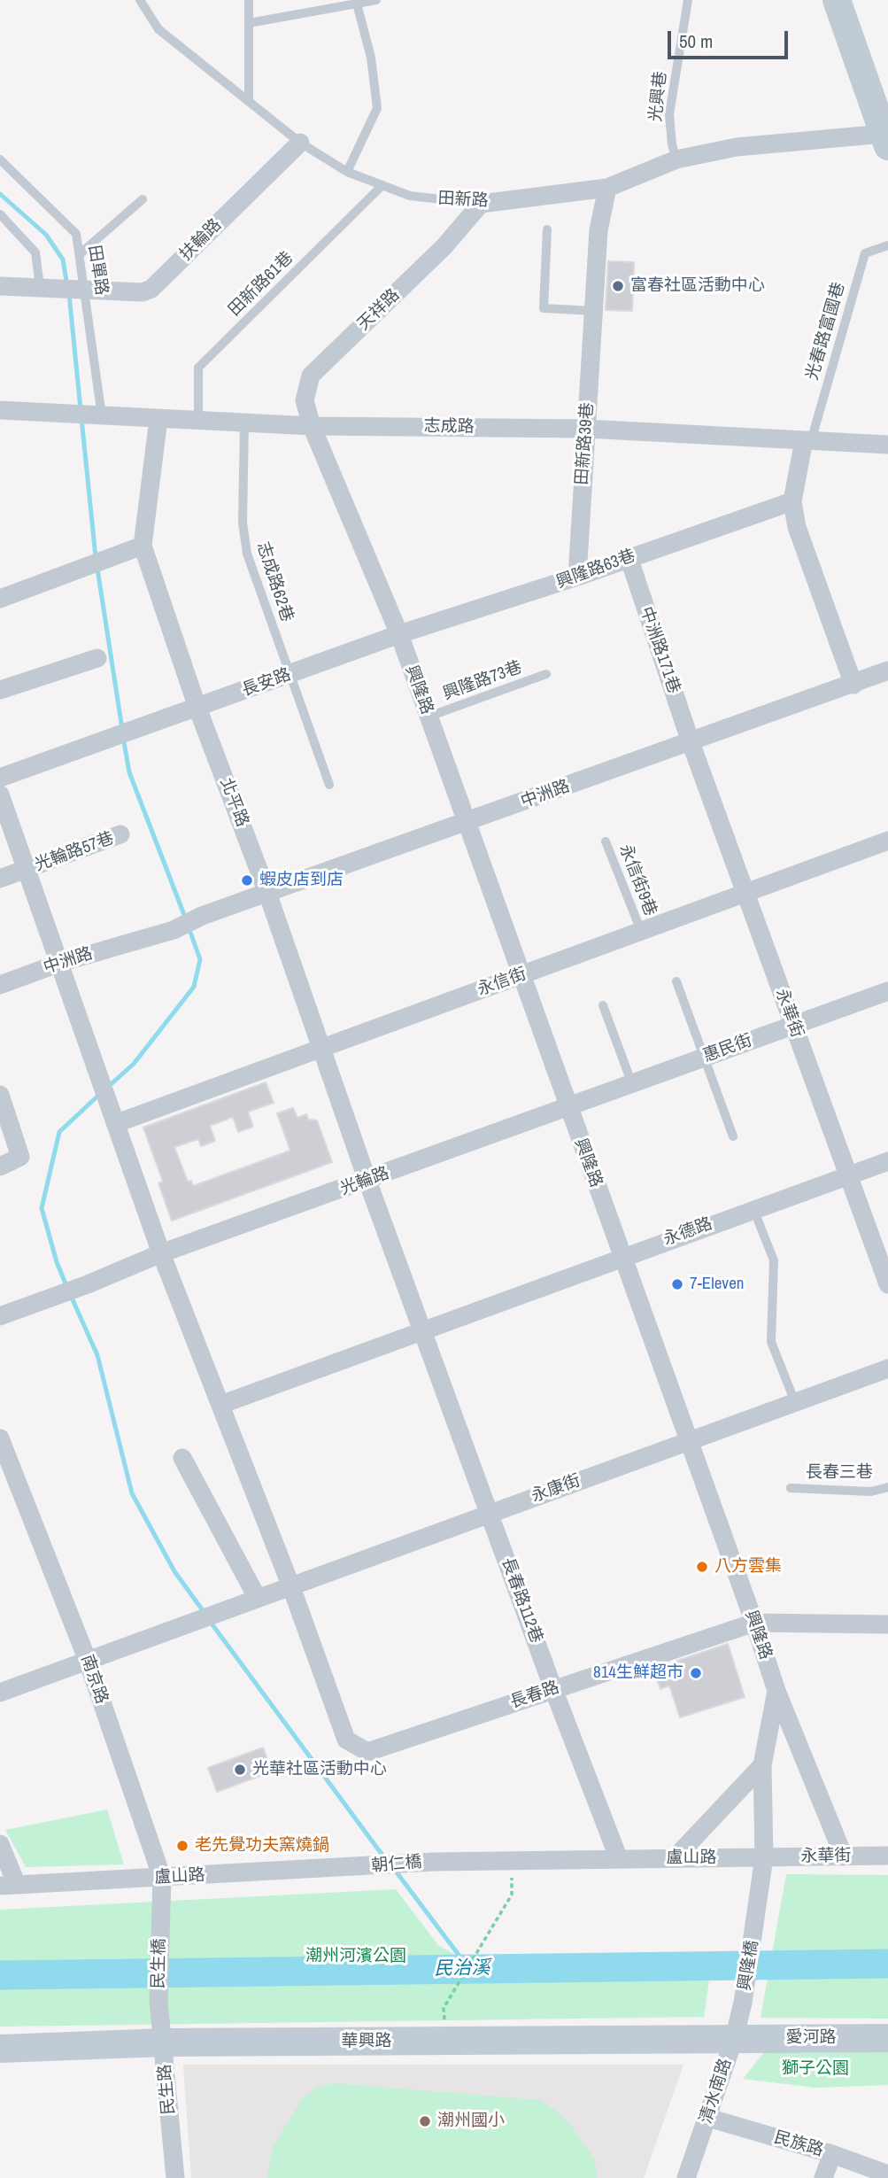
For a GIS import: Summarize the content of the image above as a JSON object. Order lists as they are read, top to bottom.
{
  "streets": {
    "street": [
      "田新路",
      "扶輪路",
      "天祥路",
      "志成路",
      "田新路39巷",
      "興隆路63巷",
      "中洲路171巷",
      "長安路",
      "興隆路",
      "中洲路",
      "北平路",
      "光輪路57巷",
      "永信街",
      "永華街",
      "惠民街",
      "光輪路",
      "永德路",
      "永康街",
      "長春路112巷",
      "南京路",
      "長春路",
      "盧山路",
      "朝仁橋",
      "民生橋",
      "興隆橋",
      "愛河路",
      "華興路",
      "民生路",
      "清水南路",
      "民族路"
    ],
    "lane": [
      "光興巷",
      "田單路",
      "田新路61巷",
      "光春路富國巷",
      "志成路62巷",
      "興隆路73巷",
      "永信街9巷",
      "長春三巷"
    ]
  },
  "crossings": [
    ["光興巷", "田新路"],
    ["田新路", "扶輪路"],
    ["田新路", "田新路61巷"],
    ["田新路", "天祥路"],
    ["田新路", "田新路39巷"],
    ["扶輪路", "田單路"],
    ["田單路", "志成路"],
    ["田新路61巷", "志成路"],
    ["天祥路", "志成路"],
    ["天祥路", "興隆路63巷"],
    ["天祥路", "長安路"],
    ["天祥路", "興隆路"],
    ["光春路富國巷", "志成路"],
    ["志成路", "田新路39巷"],
    ["志成路", "志成路62巷"],
    ["志成路", "北平路"],
    ["田新路39巷", "興隆路63巷"],
    ["興隆路63巷", "中洲路171巷"],
    ["興隆路63巷", "長安路"],
    ["興隆路63巷", "興隆路"],
    ["志成路62巷", "長安路"],
    ["中洲路171巷", "中洲路"],
    ["中洲路171巷", "永華街"],
    ["興隆路73巷", "興隆路"],
    ["長安路", "興隆路"],
    ["長安路", "北平路"],
    ["興隆路", "中洲路"],
    ["興隆路", "永信街"],
    ["興隆路", "永華街"],
    ["興隆路", "惠民街"],
    ["興隆路", "光輪路"],
    ["興隆路", "永德路"],
    ["興隆路", "永康街"],
    ["興隆路", "長春路"],
    ["興隆路", "盧山路"],
    ["興隆路", "興隆橋"],
    ["中洲路", "北平路"],
    ["中洲路", "永華街"],
    ["北平路", "永信街"],
    ["北平路", "光輪路"],
    ["北平路", "永德路"],
    ["北平路", "長春路112巷"],
    ["永信街9巷", "永信街"],
    ["永信街", "永華街"],
    ["永華街", "惠民街"],
    ["永華街", "永德路"],
    ["永華街", "盧山路"],
    ["惠民街", "光輪路"],
    ["光輪路", "長春路"],
    ["永德路", "長春路112巷"],
    ["永德路", "長春路"],
    ["永康街", "長春路112巷"],
    ["永康街", "南京路"],
    ["永康街", "長春路"],
    ["長春路112巷", "長春路"],
    ["長春路112巷", "盧山路"],
    ["南京路", "盧山路"],
    ["南京路", "民生橋"],
    ["盧山路", "朝仁橋"],
    ["民生橋", "民生路"],
    ["興隆橋", "清水南路"],
    ["愛河路", "華興路"],
    ["愛河路", "清水南路"],
    ["華興路", "民生路"],
    ["華興路", "清水南路"],
    ["清水南路", "民族路"]
  ],
  "water": ["民治溪"],
  "parks": ["潮州河濱公園", "獅子公園"],
  "places": [
    "富春社區活動中心",
    "蝦皮店到店",
    "7-Eleven",
    "八方雲集",
    "814生鮮超市",
    "光華社區活動中心",
    "老先覺功夫窯燒鍋",
    "潮州國小"
  ],
  "scale_bar": "50 m"
}
